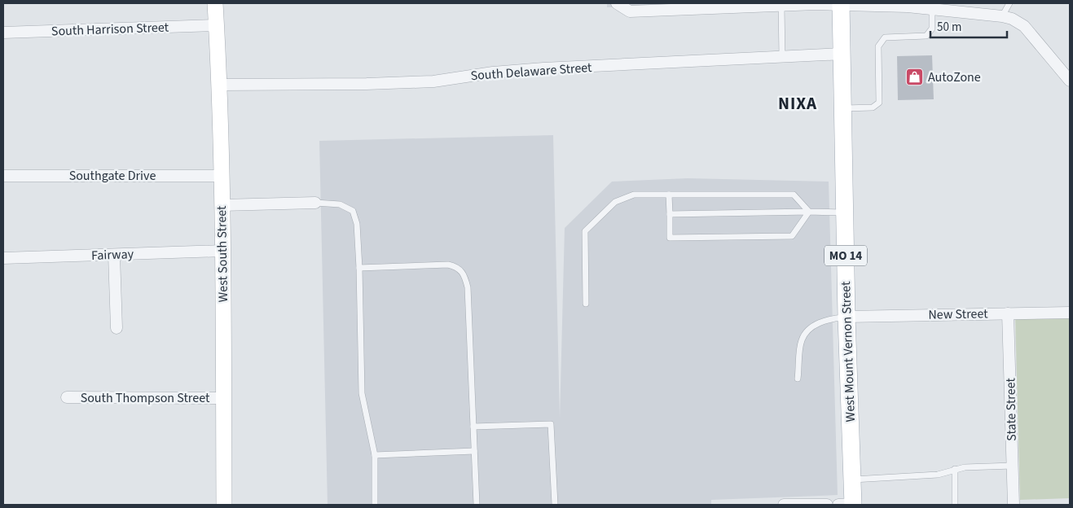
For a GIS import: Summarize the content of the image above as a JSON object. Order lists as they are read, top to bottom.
{
  "streets": {
    "main road": ["MO 14", "West Mount Vernon Street"],
    "street": [
      "South Harrison Street",
      "South Delaware Street",
      "Southgate Drive",
      "West South Street",
      "Fairway",
      "New Street",
      "South Thompson Street",
      "State Street"
    ]
  },
  "crossings": [
    ["South Harrison Street", "West South Street"],
    ["South Delaware Street", "West South Street"],
    ["South Delaware Street", "West Mount Vernon Street"],
    ["Southgate Drive", "West South Street"],
    ["West South Street", "Fairway"],
    ["West South Street", "South Thompson Street"],
    ["New Street", "West Mount Vernon Street"],
    ["New Street", "State Street"]
  ],
  "districts": ["NIXA"],
  "places": {
    "shop": ["AutoZone"]
  },
  "scale_bar": "50 m"
}
